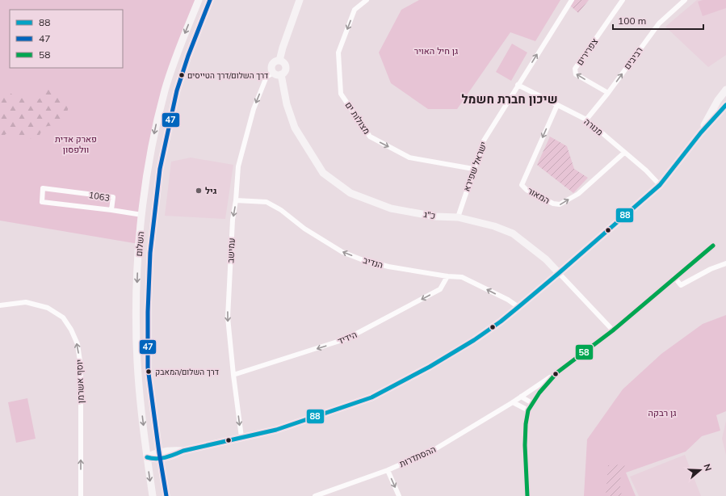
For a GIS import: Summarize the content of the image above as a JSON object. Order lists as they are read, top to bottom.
{
  "streets": {
    "street": [
      "צפרירים",
      "רביבים",
      "מצולות ים",
      "מנורה",
      "ישראל שפירא",
      "המאור",
      "1063",
      "כ\"ג",
      "השלום",
      "עמישב",
      "הנדיב",
      "הידיד",
      "יוסף אשרמן",
      "ההסתדרות"
    ]
  },
  "crossings": [
    ["צפרירים", "רביבים"],
    ["רביבים", "מנורה"],
    ["מצולות ים", "ישראל שפירא"],
    ["מנורה", "ישראל שפירא"],
    ["מנורה", "המאור"],
    ["ישראל שפירא", "כ\"ג"],
    ["1063", "השלום"],
    ["כ\"ג", "עמישב"],
    ["כ\"ג", "ההסתדרות"],
    ["עמישב", "הנדיב"],
    ["עמישב", "הידיד"],
    ["הנדיב", "הידיד"]
  ],
  "one_way": [
    "רביבים",
    "עמישב",
    "הנדיב",
    "הידיד",
    "יוסף אשרמן"
  ],
  "districts": ["שיכון חברת חשמל"],
  "parks": ["גן חיל האויר", "פארק אדית וולפסון", "גן רבקה"],
  "places": ["דרך השלום/דרך הטייסים", "גיל", "דרך השלום/המאבק"],
  "lines": ["transit line 47", "transit line 88", "transit line 58"],
  "legend": ["88", "47", "58"],
  "scale_bar": "100 m",
  "north": "right"
}
